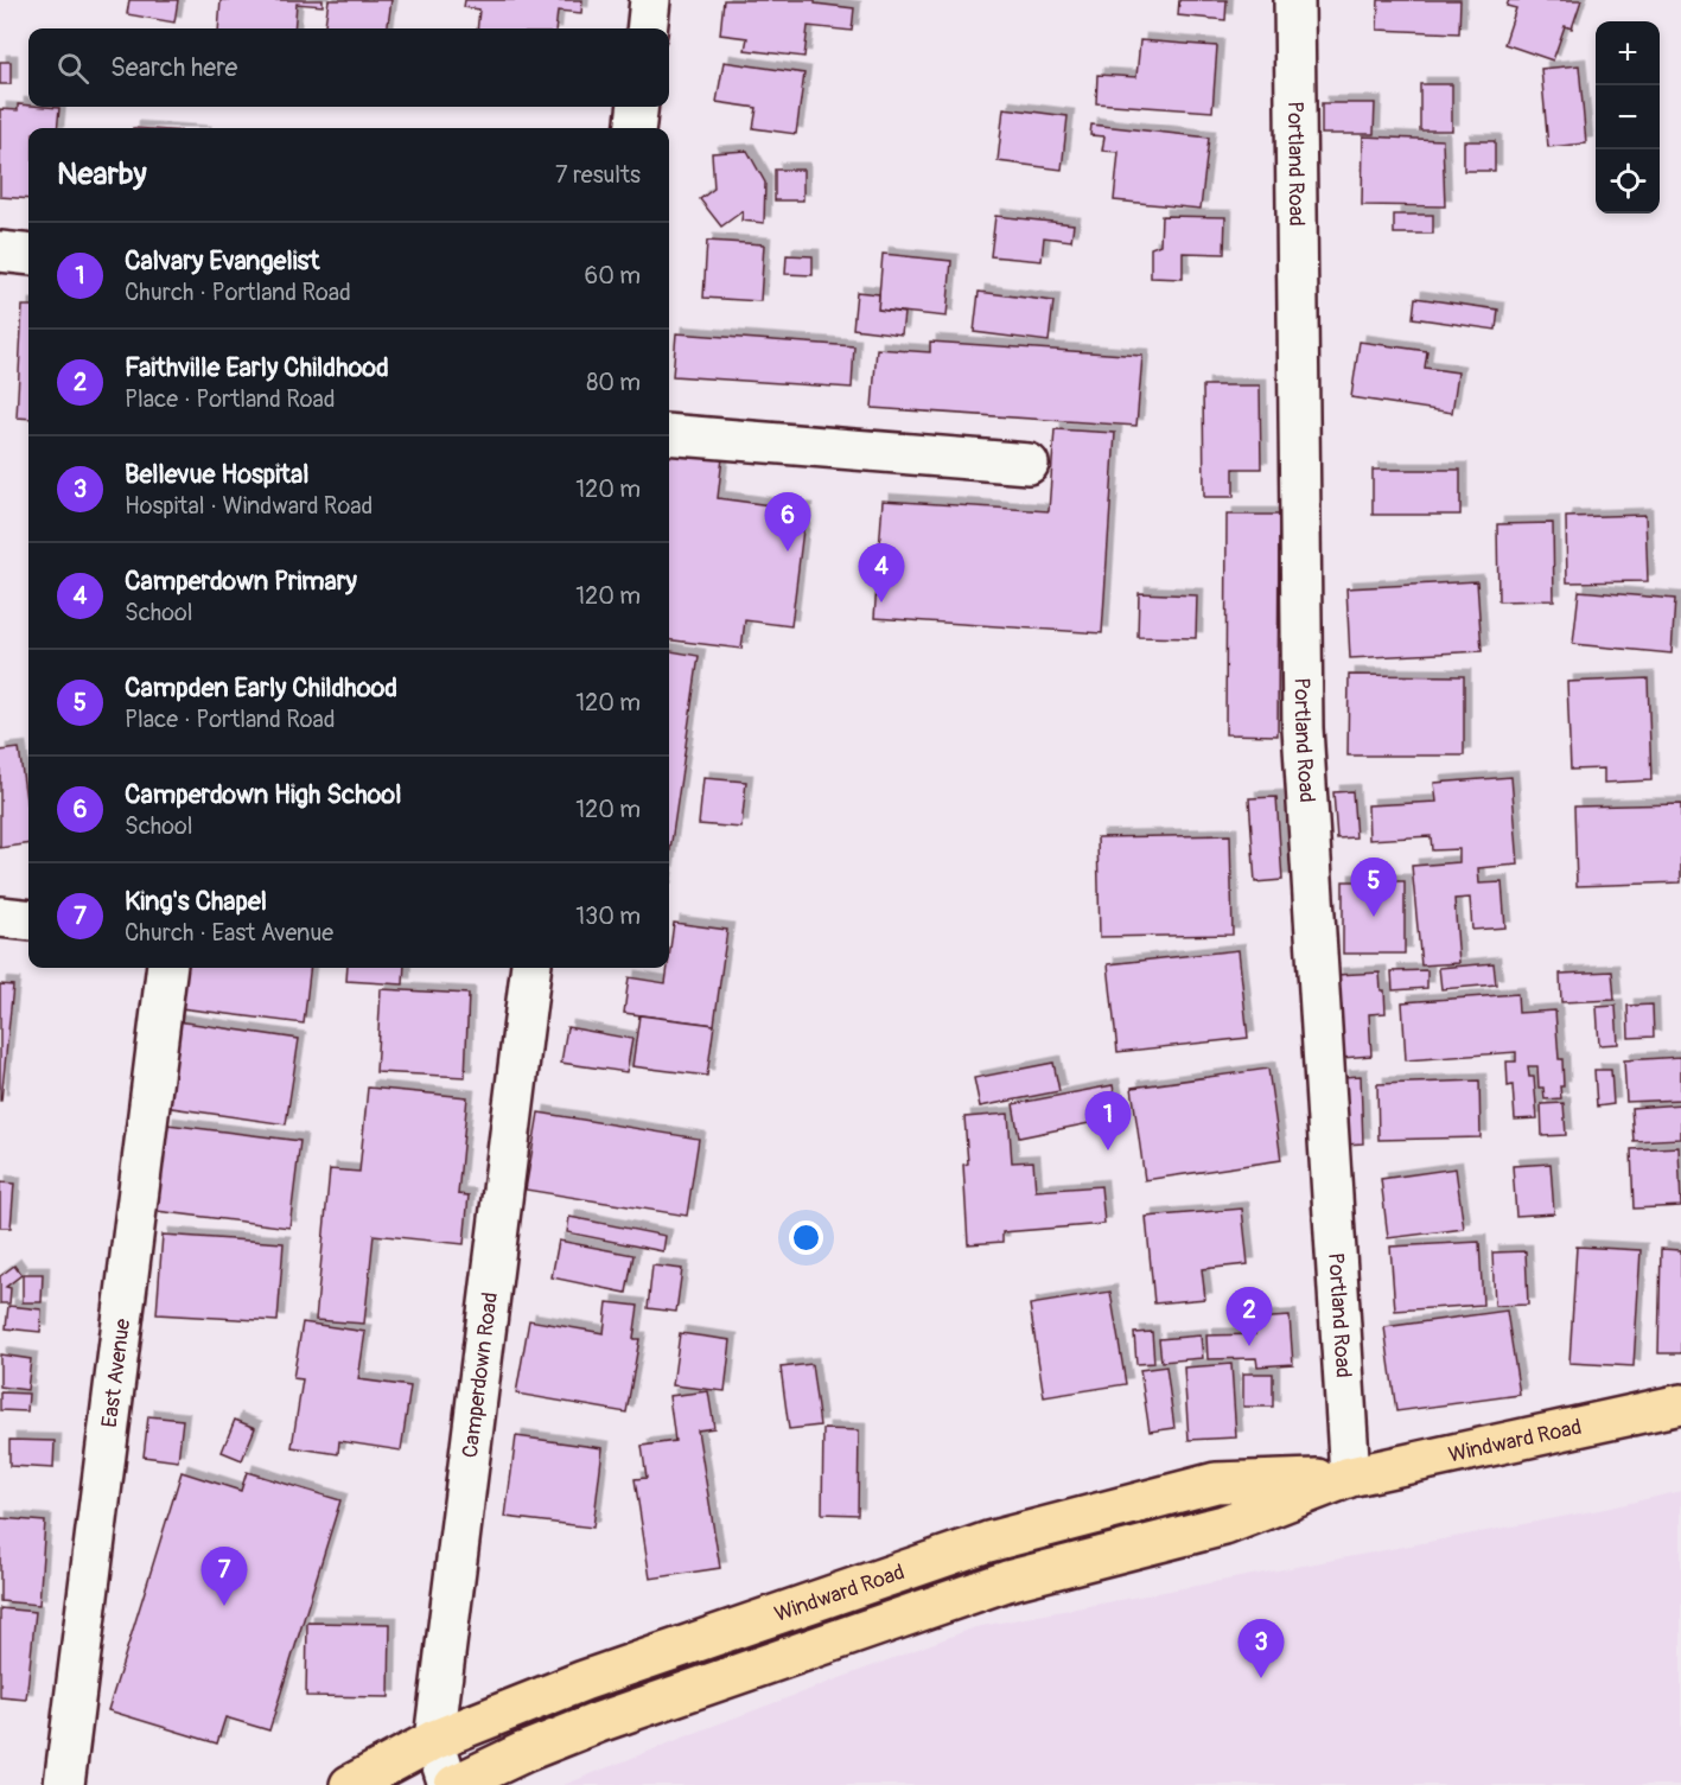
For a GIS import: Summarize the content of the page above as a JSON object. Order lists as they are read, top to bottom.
{
  "streets": {
    "main road": ["Windward Road"],
    "street": ["Portland Road", "East Avenue", "Camperdown Road"]
  },
  "crossings": [
    ["Portland Road", "Windward Road"],
    ["Camperdown Road", "Windward Road"]
  ],
  "page": {
    "map_buttons": ["+", "−"],
    "search": "Search here",
    "heading": ["Nearby", "7 results"],
    "list": [
      {
        "mark": "1",
        "name": "Calvary Evangelist",
        "note": "Church · Portland Road",
        "value": "60 m"
      },
      {
        "mark": "2",
        "name": "Faithville Early Childhood",
        "note": "Place · Portland Road",
        "value": "80 m"
      },
      {
        "mark": "3",
        "name": "Bellevue Hospital",
        "note": "Hospital · Windward Road",
        "value": "120 m"
      },
      {
        "mark": "4",
        "name": "Camperdown Primary",
        "note": "School",
        "value": "120 m"
      },
      {
        "mark": "5",
        "name": "Campden Early Childhood",
        "note": "Place · Portland Road",
        "value": "120 m"
      },
      {
        "mark": "6",
        "name": "Camperdown High School",
        "note": "School",
        "value": "120 m"
      },
      {
        "mark": "7",
        "name": "King's Chapel",
        "note": "Church · East Avenue",
        "value": "130 m"
      }
    ],
    "pins": [
      "6",
      "4",
      "5",
      "1",
      "2",
      "7",
      "3"
    ]
  }
}
